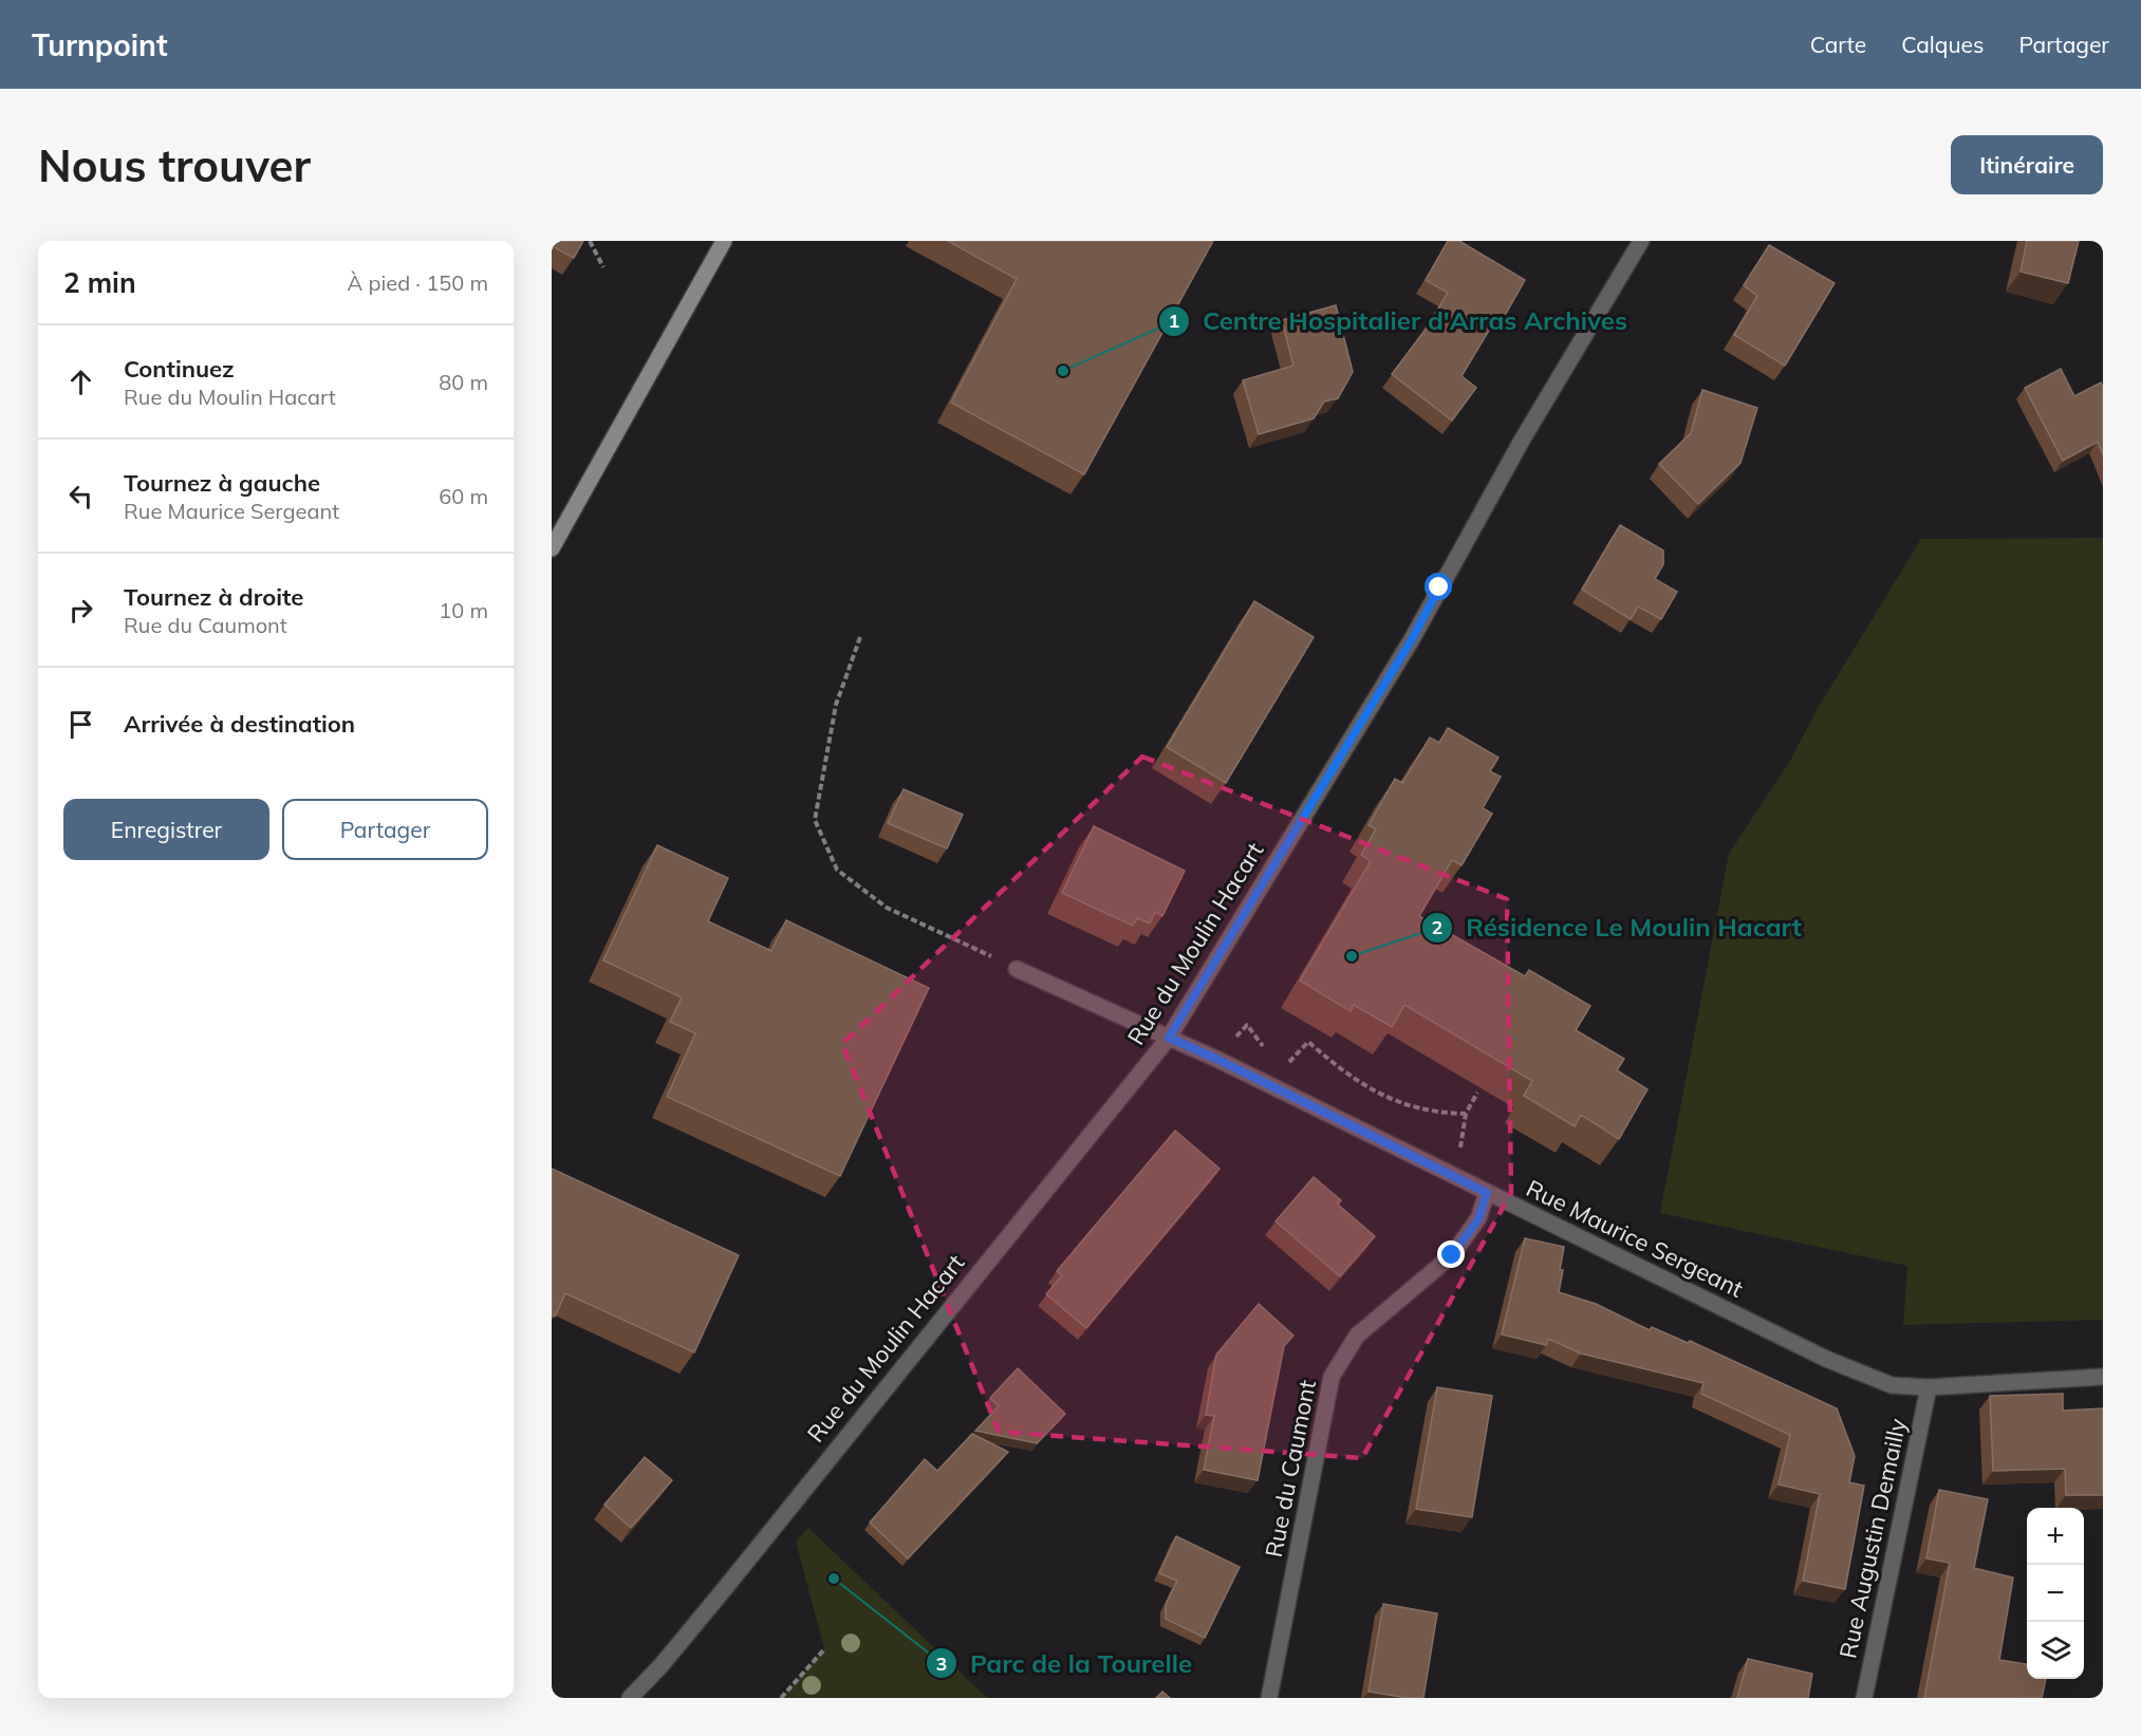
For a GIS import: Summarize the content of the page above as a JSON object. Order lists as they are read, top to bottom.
{
  "streets": {
    "street": [
      "Rue du Moulin Hacart",
      "Rue Maurice Sergeant",
      "Rue du Caumont",
      "Rue Augustin Demailly"
    ]
  },
  "crossings": [
    ["Rue du Moulin Hacart", "Rue Maurice Sergeant"],
    ["Rue Maurice Sergeant", "Rue du Caumont"],
    ["Rue Maurice Sergeant", "Rue Augustin Demailly"]
  ],
  "places": ["Centre Hospitalier d'Arras Archives", "Résidence Le Moulin Hacart", "Parc de la Tourelle"],
  "page": {
    "header": "Turnpoint",
    "nav": ["Carte", "Calques", "Partager"],
    "buttons": [
      "Itinéraire",
      ["Enregistrer", "Partager"]
    ],
    "title": "Nous trouver",
    "heading": ["2 min", "À pied · 150 m"],
    "list": [
      ["Continuez", "Rue du Moulin Hacart", "80 m"],
      ["Tournez à gauche", "Rue Maurice Sergeant", "60 m"],
      ["Tournez à droite", "Rue du Caumont", "10 m"],
      "Arrivée à destination"
    ],
    "map_buttons": ["+", "−"]
  }
}
